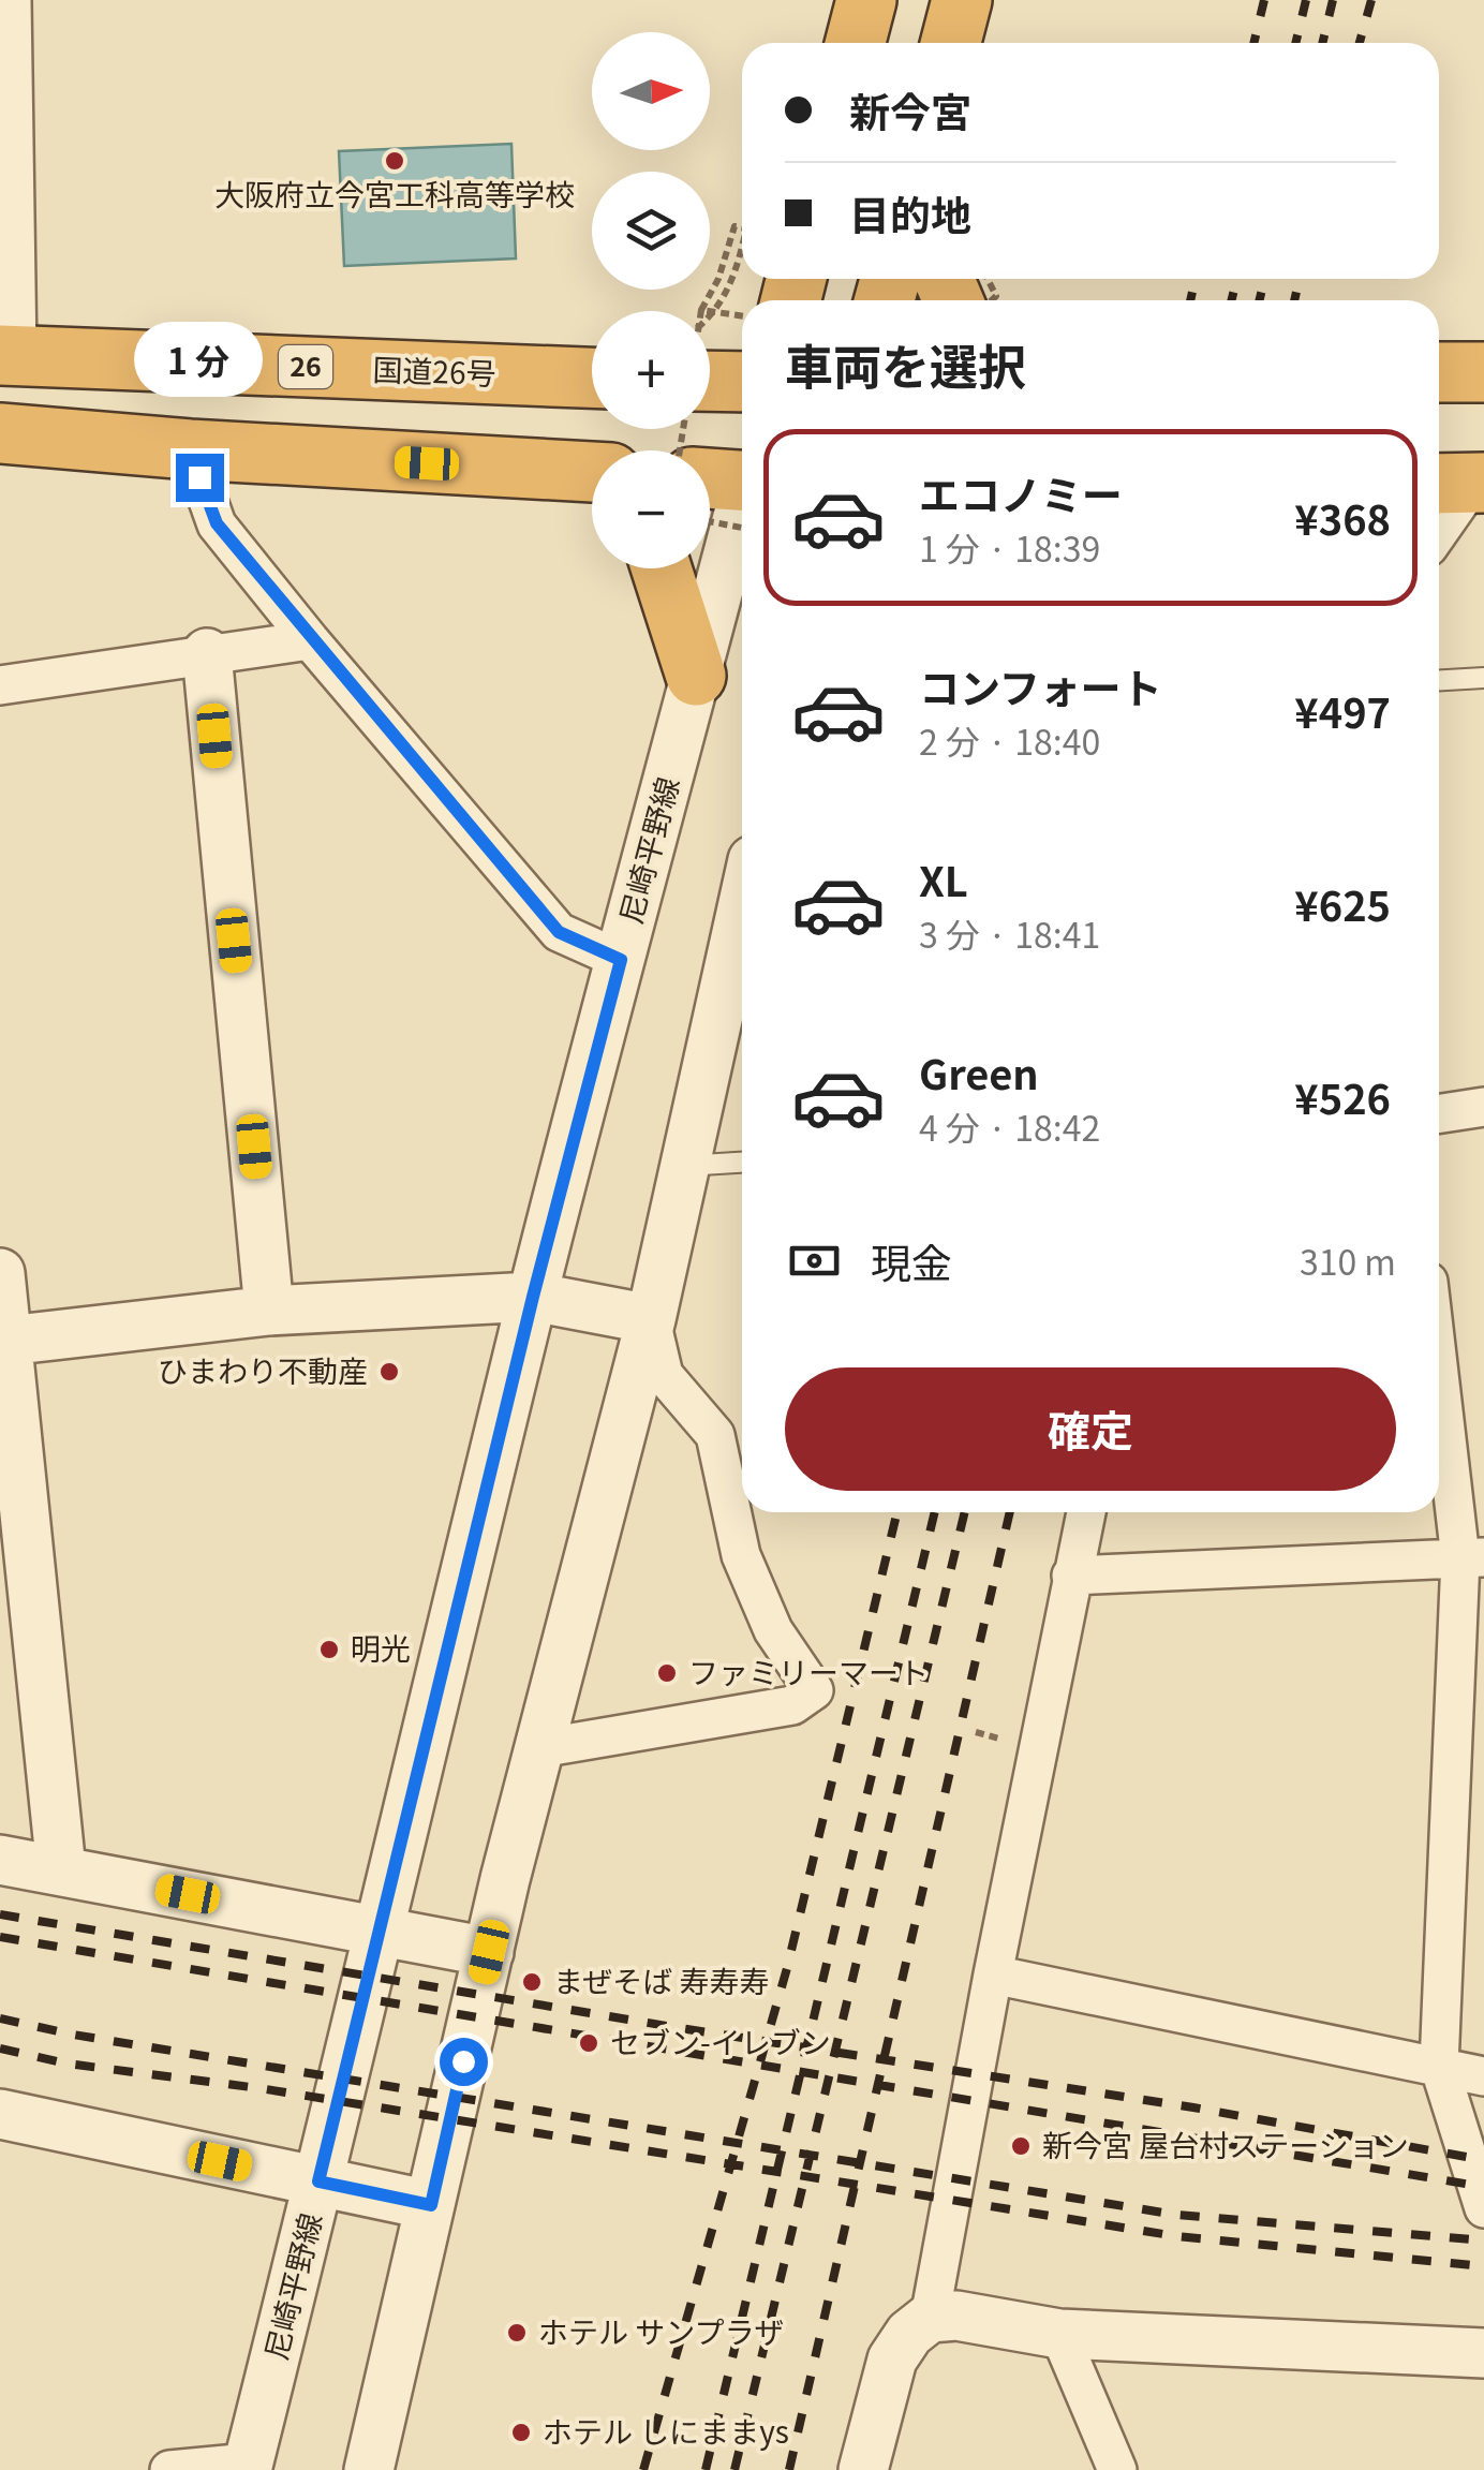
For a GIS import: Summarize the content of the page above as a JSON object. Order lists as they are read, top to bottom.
{
  "streets": {
    "highway": ["26", "国道26号"],
    "street": ["尼崎平野線"]
  },
  "places": [
    "大阪府立今宮工科高等学校",
    "ひまわり不動産",
    "明光",
    "ファミリーマート",
    "まぜそば 寿寿寿",
    "セブン-イレブン",
    "新今宮 屋台村ステーション",
    "ホテル サンプラザ",
    "ホテル しにままys"
  ],
  "north": "right",
  "page": {
    "map_buttons": ["+", "−"],
    "banner": ["新今宮", "目的地"],
    "heading": "車両を選択",
    "bubble": "1 分",
    "list": [
      {
        "name": "エコノミー",
        "note": "1 分 · 18:39",
        "value": "¥368"
      },
      {
        "name": "コンフォート",
        "note": "2 分 · 18:40",
        "value": "¥497"
      },
      {
        "name": "XL",
        "note": "3 分 · 18:41",
        "value": "¥625"
      },
      {
        "name": "Green",
        "note": "4 分 · 18:42",
        "value": "¥526"
      }
    ],
    "pay": ["現金", "310 m"],
    "buttons": "確定"
  }
}
